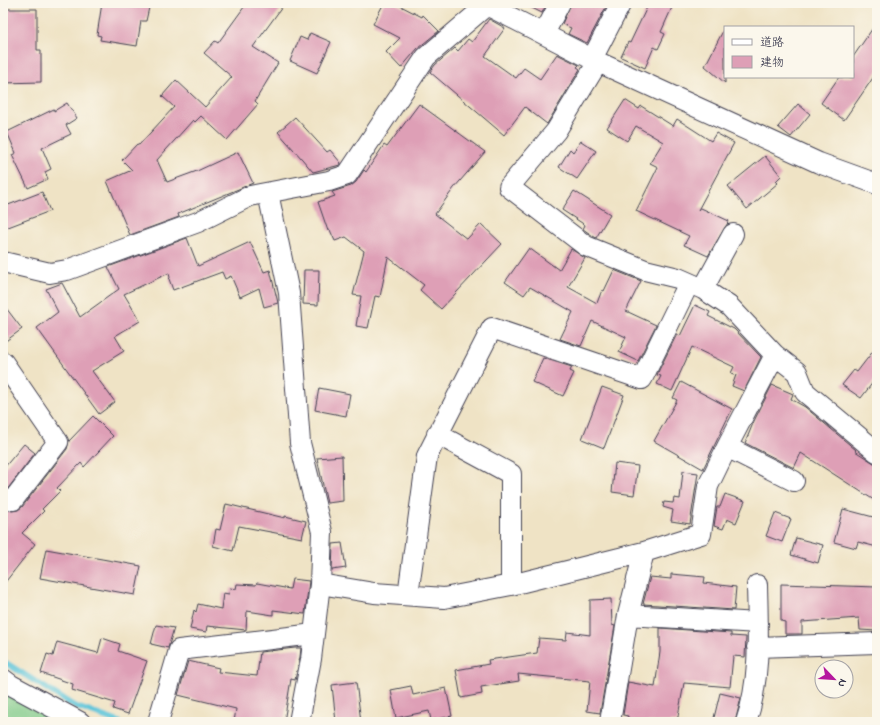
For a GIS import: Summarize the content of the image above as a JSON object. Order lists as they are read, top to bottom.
{
  "legend": ["道路", "建物"],
  "north": "bottom right"
}
